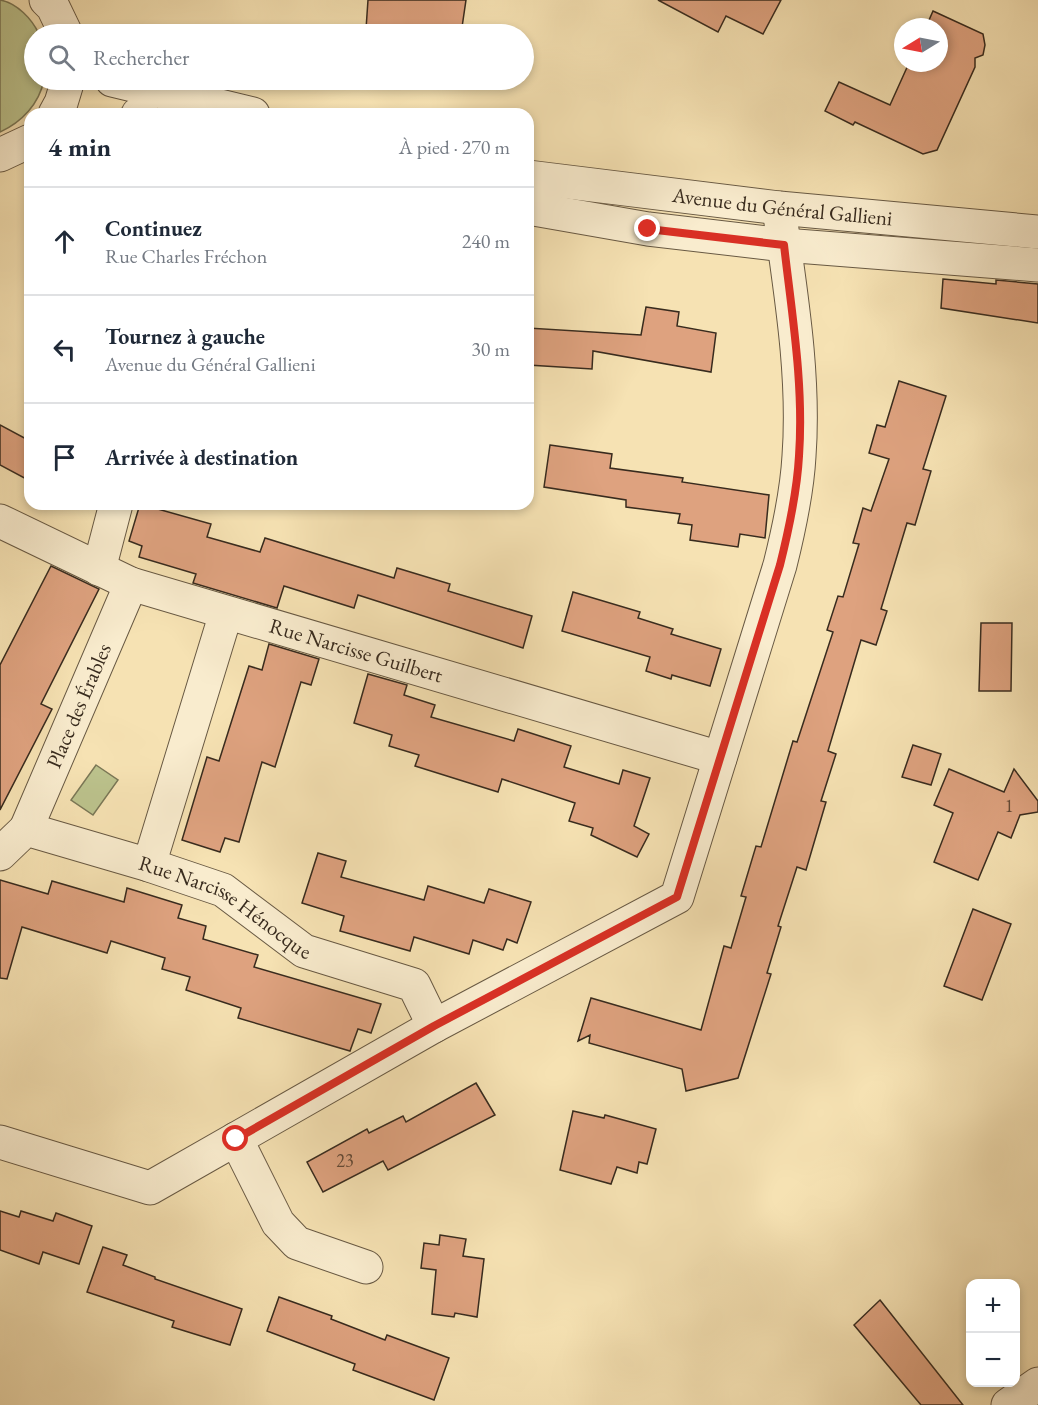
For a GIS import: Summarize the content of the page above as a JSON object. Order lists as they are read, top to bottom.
{
  "streets": {
    "street": [
      "Avenue du Général Gallieni",
      "Rue Narcisse Guilbert",
      "Place des Érables",
      "Rue Narcisse Hénocque"
    ]
  },
  "crossings": [
    ["Rue Narcisse Guilbert", "Place des Érables"],
    ["Place des Érables", "Rue Narcisse Hénocque"]
  ],
  "house_numbers": ["1", "23"],
  "north": "left",
  "page": {
    "search": "Rechercher",
    "heading": ["4 min", "À pied · 270 m"],
    "list": [
      ["Continuez", "Rue Charles Fréchon", "240 m"],
      ["Tournez à gauche", "Avenue du Général Gallieni", "30 m"],
      "Arrivée à destination"
    ],
    "map_buttons": ["+", "−"]
  }
}
